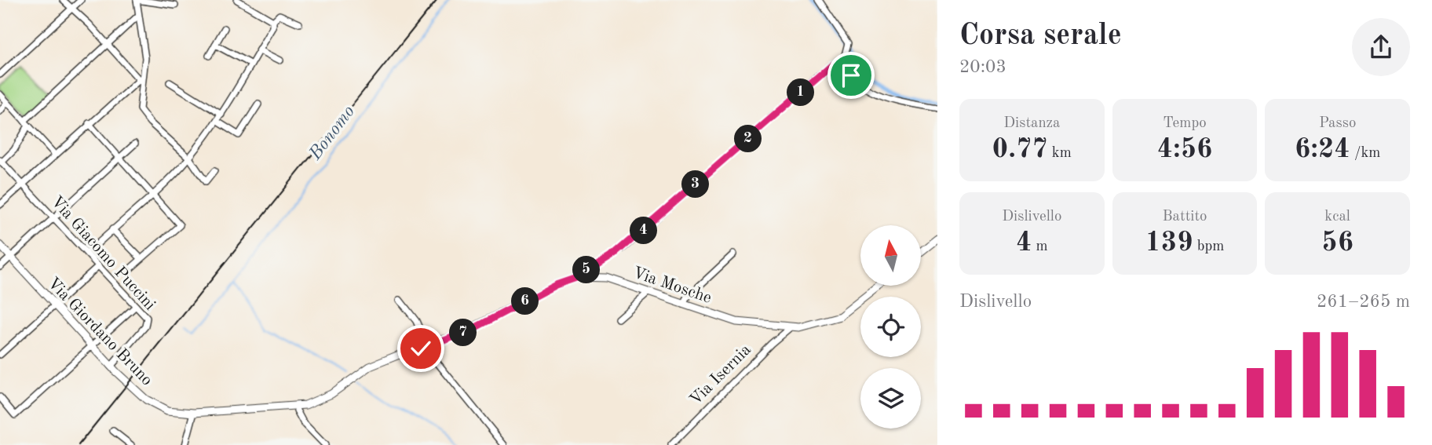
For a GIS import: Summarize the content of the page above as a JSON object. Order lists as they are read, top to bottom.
{
  "streets": {
    "main road": ["Via Mosche", "Via Giordano Bruno"],
    "street": ["Via Giacomo Puccini", "Via Isernia"]
  },
  "crossings": [
    ["Via Giacomo Puccini", "Via Giordano Bruno"],
    ["Via Mosche", "Via Giordano Bruno"],
    ["Via Mosche", "Via Isernia"]
  ],
  "water": ["Bonomo"],
  "north": "top",
  "page": {
    "heading": ["Corsa serale", "20:03"],
    "pins": [
      "1",
      "2",
      "3",
      "4",
      "5",
      "6",
      "7"
    ],
    "stats": [
      ["Distanza", "0.77 km"],
      ["Tempo", "4:56"],
      ["Passo", "6:24 /km"],
      ["Dislivello", "4 m"],
      ["Battito", "139 bpm"],
      ["kcal", "56"]
    ],
    "chart": ["Dislivello", "261–265 m"]
  }
}
